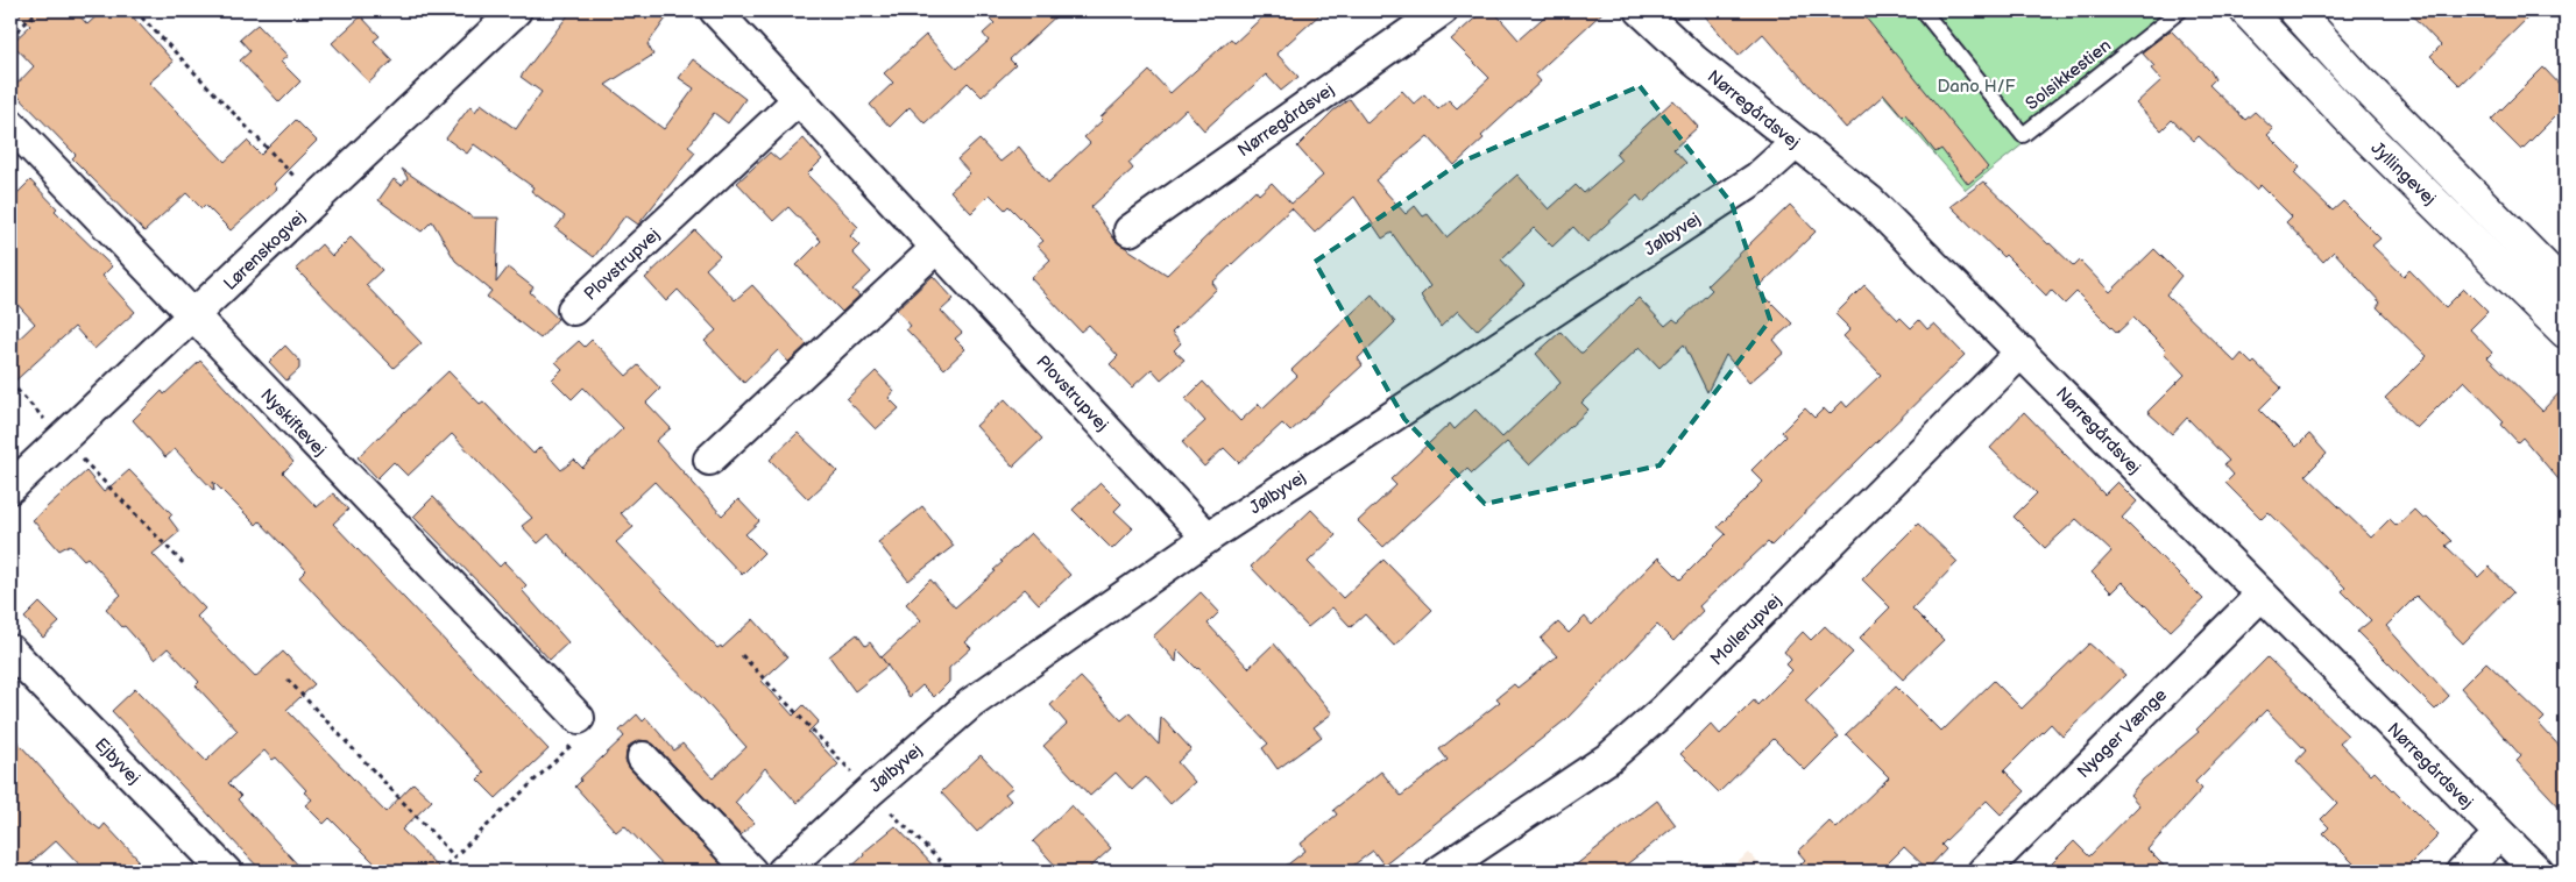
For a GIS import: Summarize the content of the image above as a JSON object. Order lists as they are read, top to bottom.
{
  "streets": {
    "street": [
      "Nørregårdsvej",
      "Jyllingevej",
      "Jølbyvej",
      "Lørenskogvej",
      "Plovstrupvej",
      "Nyskiftevej",
      "Mollerupvej",
      "Nyager Vænge",
      "Ejbyvej"
    ],
    "lane": ["Solsikkestien"]
  },
  "crossings": [
    ["Nørregårdsvej", "Jølbyvej"],
    ["Nørregårdsvej", "Mollerupvej"],
    ["Nørregårdsvej", "Nyager Vænge"],
    ["Jølbyvej", "Plovstrupvej"],
    ["Lørenskogvej", "Nyskiftevej"]
  ],
  "parks": ["Dano H/F"]
}
